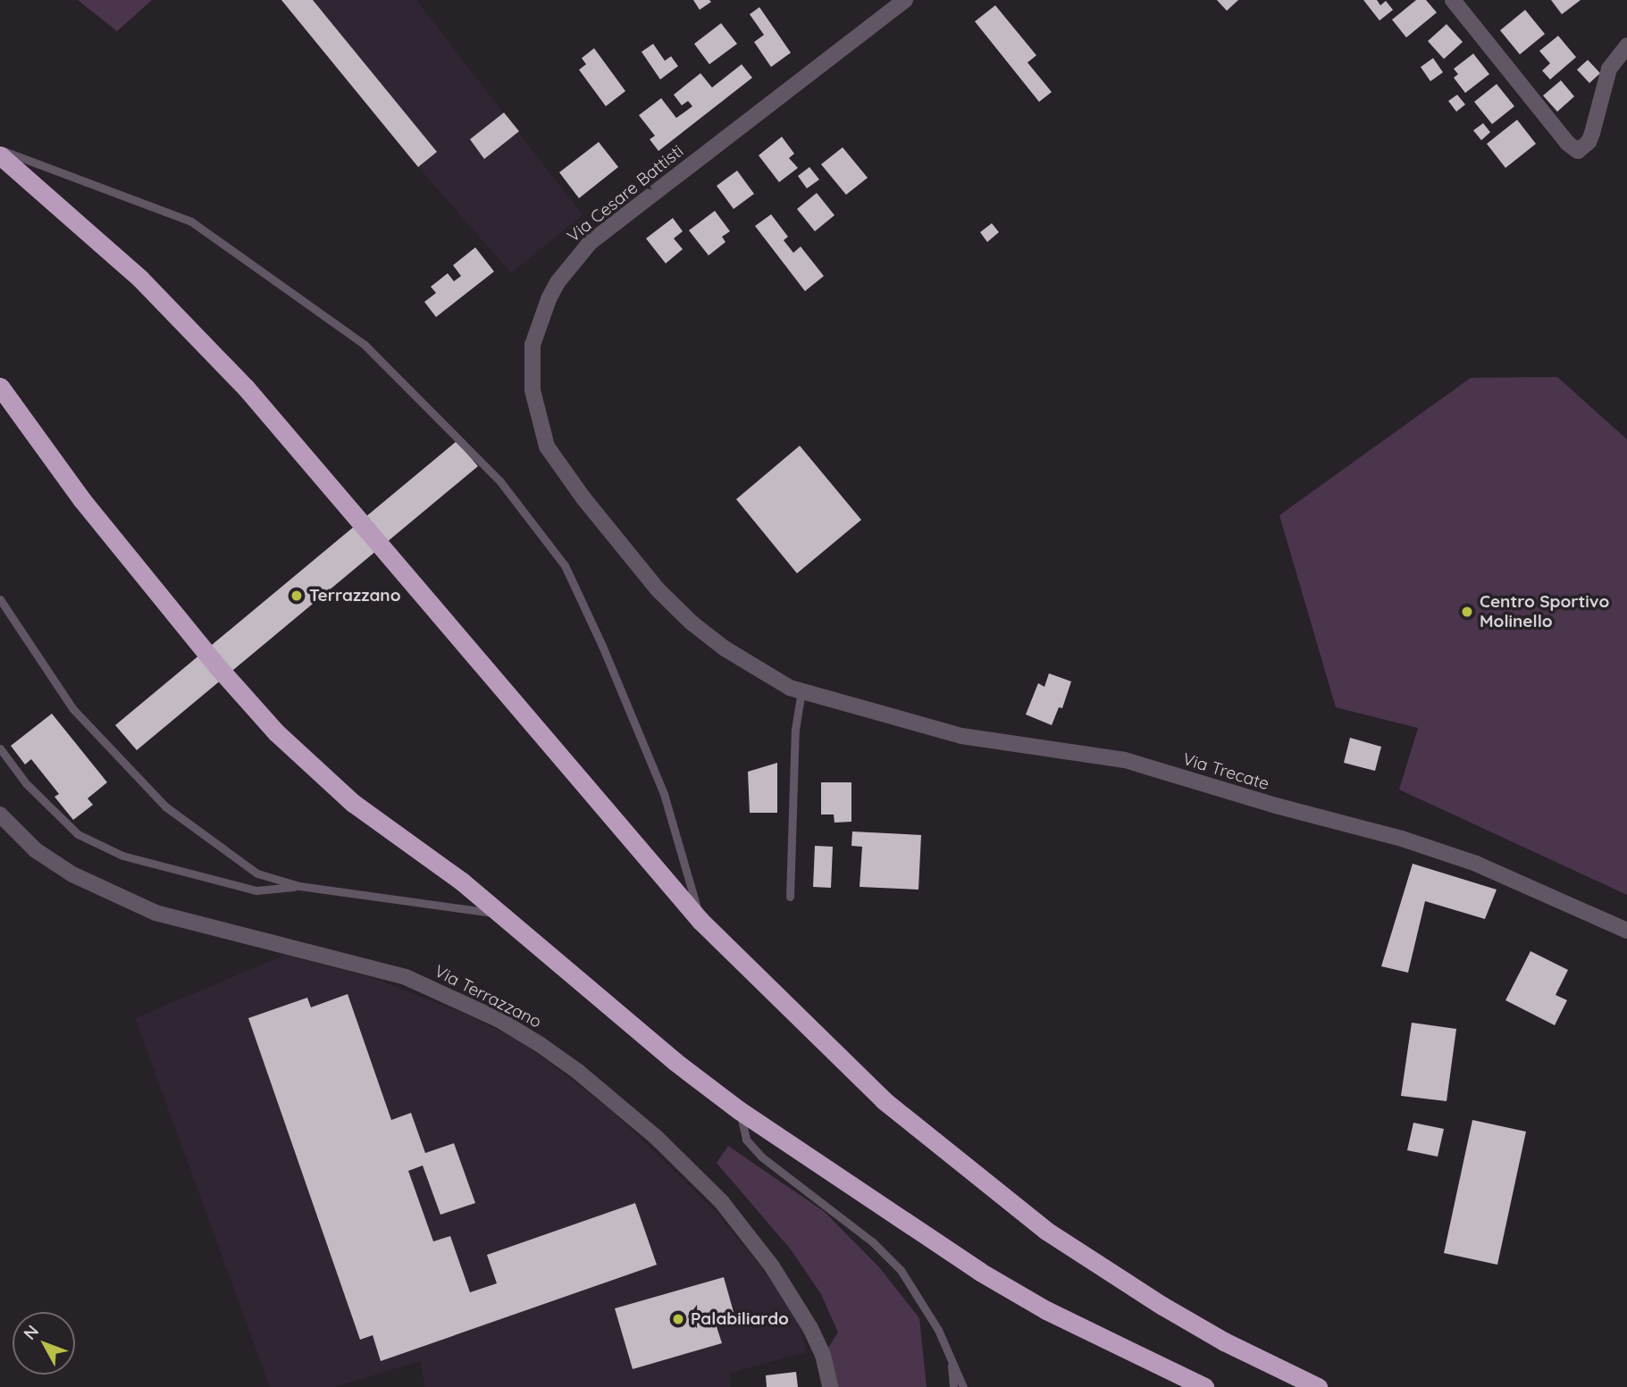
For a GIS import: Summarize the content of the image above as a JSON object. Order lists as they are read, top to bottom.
{
  "streets": {
    "street": ["Via Cesare Battisti", "Via Trecate", "Via Terrazzano"]
  },
  "crossings": [
    ["Via Cesare Battisti", "Via Trecate"]
  ],
  "places": ["Terrazzano", "Centro Sportivo Molinello", "Palabiliardo"],
  "north": "top left"
}
